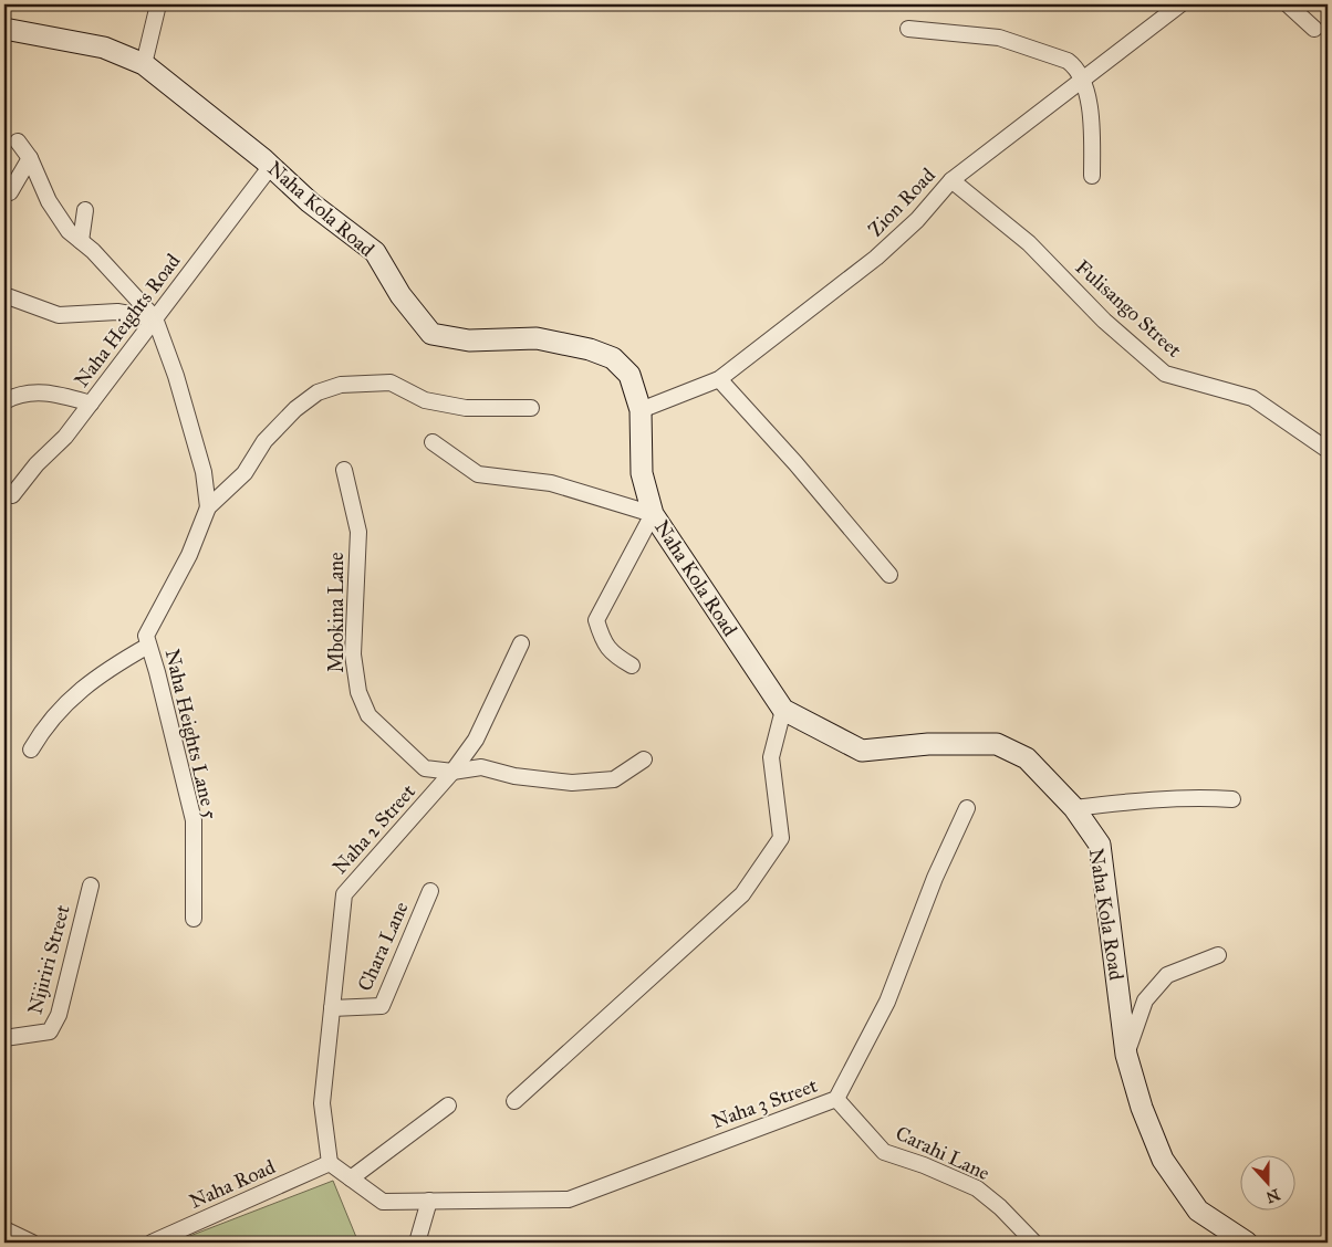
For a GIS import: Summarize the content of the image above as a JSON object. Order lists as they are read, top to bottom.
{
  "streets": {
    "street": [
      "Zion Road",
      "Naha Kola Road",
      "Fulisango Street",
      "Naha Heights Road",
      "Mbokina Lane",
      "Naha Heights Lane 5",
      "Naha 2 Street",
      "Chara Lane",
      "Nijiriri Street",
      "Naha 3 Street",
      "Carahi Lane",
      "Naha Road"
    ]
  },
  "crossings": [
    ["Zion Road", "Naha Kola Road"],
    ["Zion Road", "Fulisango Street"],
    ["Naha Kola Road", "Naha Heights Road"],
    ["Mbokina Lane", "Naha 2 Street"],
    ["Naha 2 Street", "Chara Lane"],
    ["Naha 2 Street", "Naha 3 Street"],
    ["Naha 2 Street", "Naha Road"],
    ["Naha 3 Street", "Carahi Lane"],
    ["Naha 3 Street", "Naha Road"]
  ],
  "north": "bottom"
}
